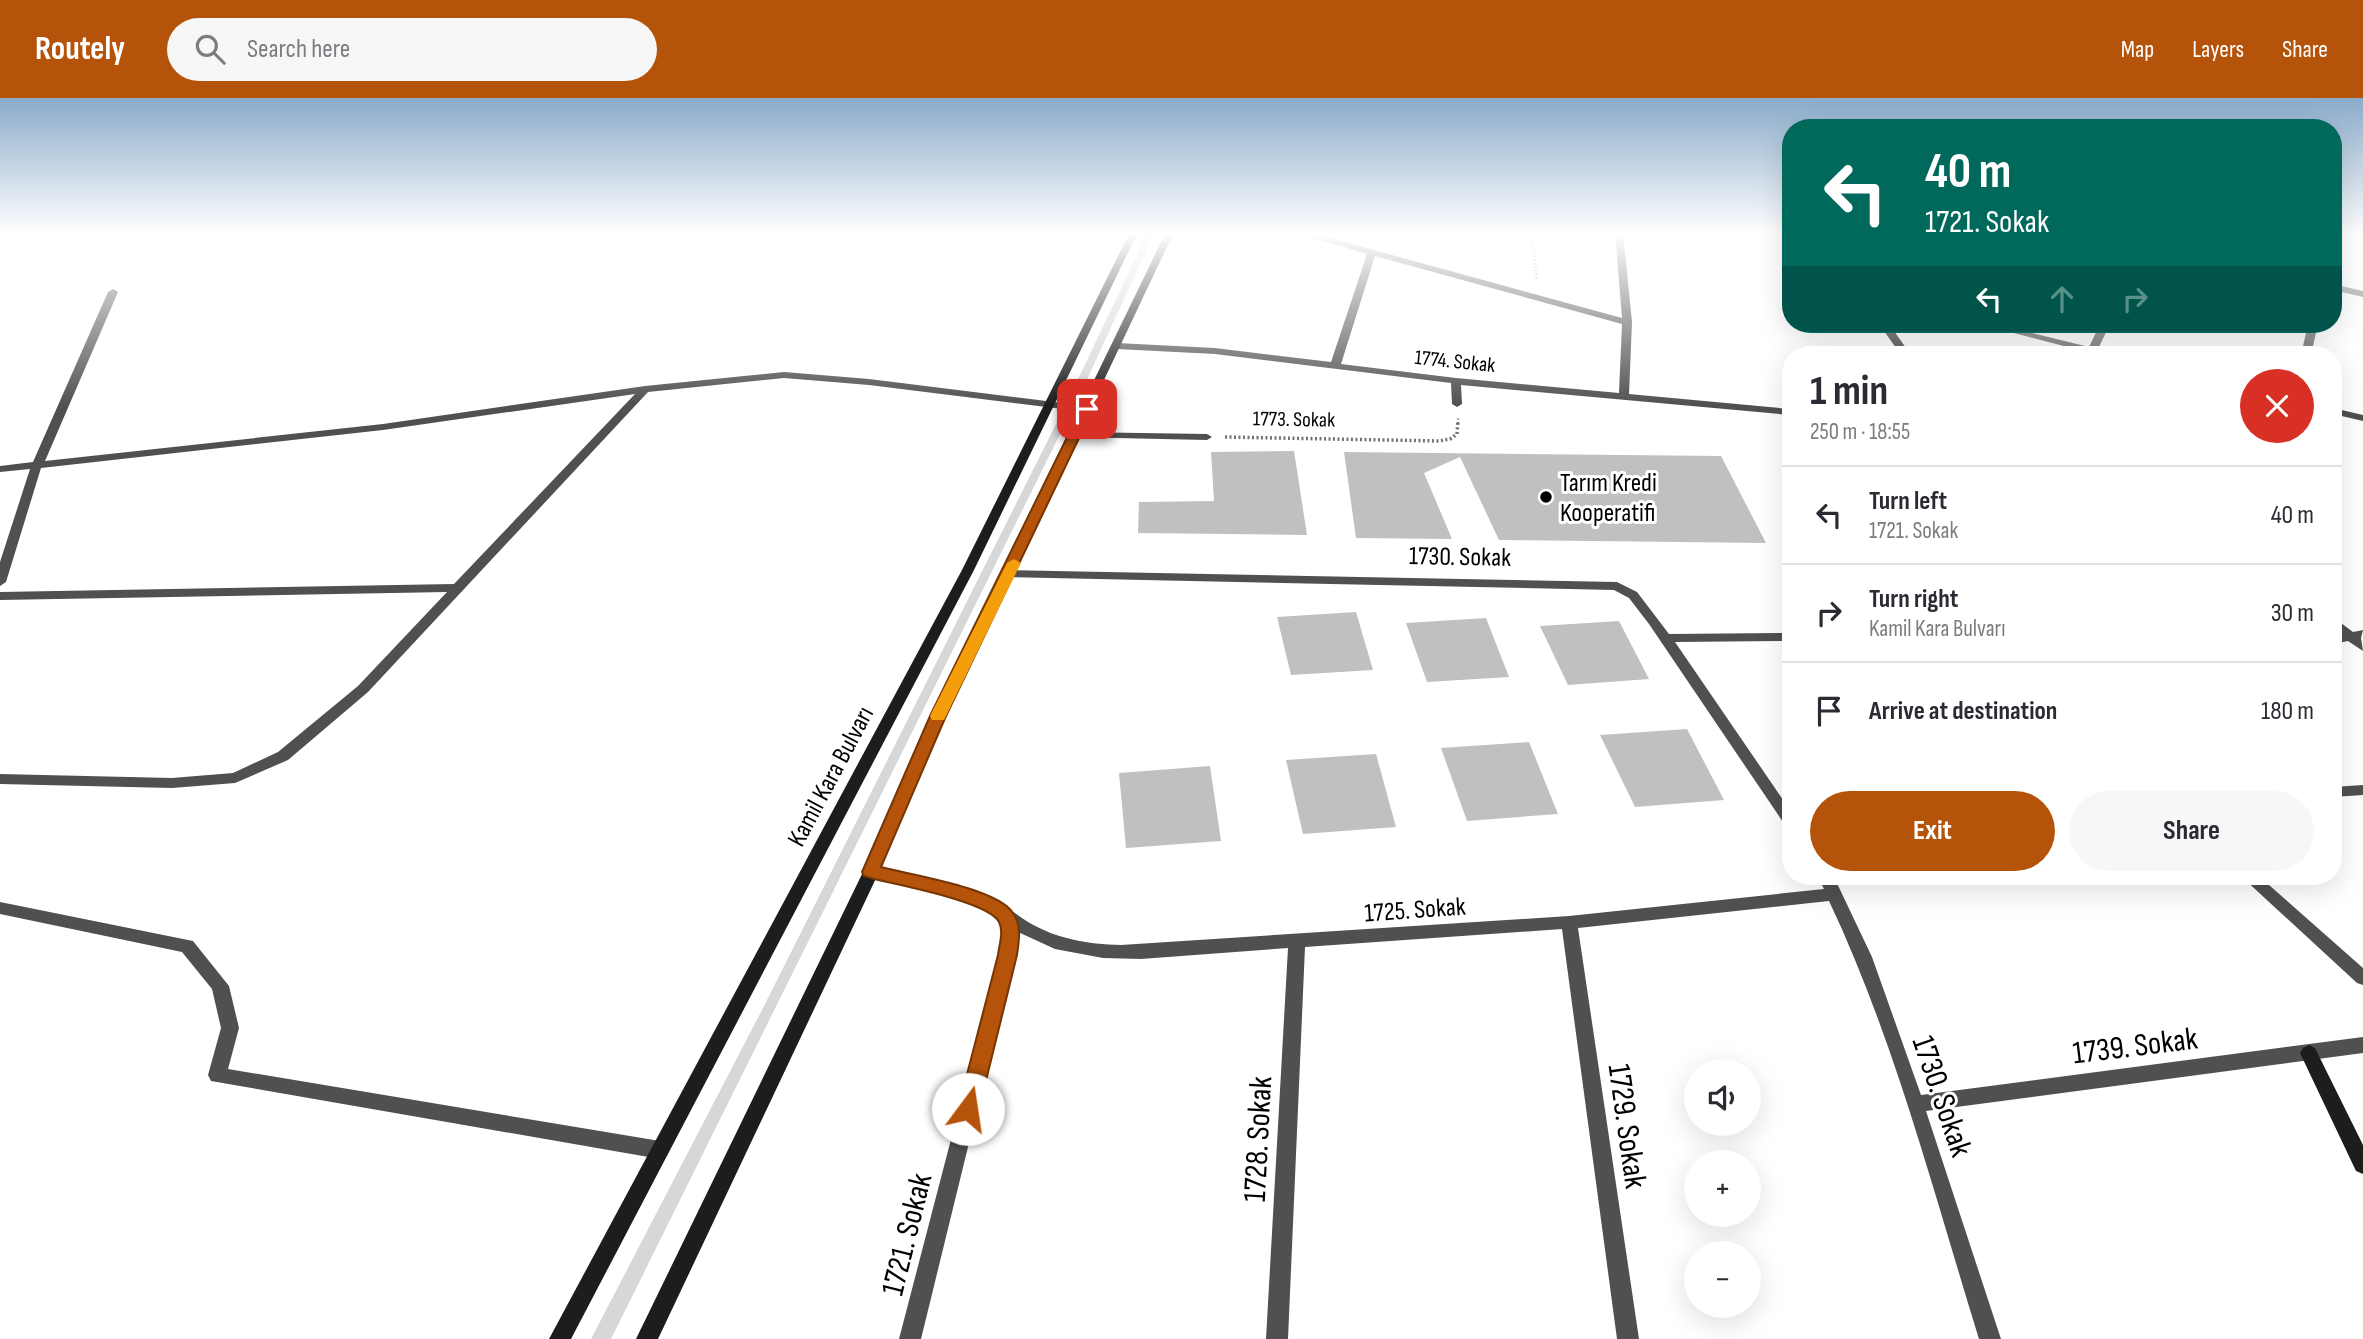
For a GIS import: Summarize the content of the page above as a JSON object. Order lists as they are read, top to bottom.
{
  "streets": {
    "main road": ["Kamil Kara Bulvarı"],
    "street": [
      "1774. Sokak",
      "1730. Sokak",
      "1725. Sokak",
      "1739. Sokak",
      "1729. Sokak",
      "1728. Sokak",
      "1721. Sokak"
    ],
    "path": ["1773. Sokak"]
  },
  "crossings": [
    ["1730. Sokak", "1725. Sokak"],
    ["1730. Sokak", "1739. Sokak"],
    ["1725. Sokak", "1729. Sokak"],
    ["1725. Sokak", "1728. Sokak"],
    ["1725. Sokak", "1721. Sokak"]
  ],
  "places": ["Tarım Kredi Kooperatifi"],
  "page": {
    "header": "Routely",
    "search": "Search here",
    "nav": ["Map", "Layers", "Share"],
    "turn": ["40 m", "1721. Sokak"],
    "heading": ["1 min", "250 m · 18:55"],
    "list": [
      {
        "name": "Turn left",
        "note": "1721. Sokak",
        "value": "40 m"
      },
      {
        "name": "Turn right",
        "note": "Kamil Kara Bulvarı",
        "value": "30 m"
      },
      {
        "name": "Arrive at destination",
        "value": "180 m"
      }
    ],
    "buttons": ["Exit", "Share"],
    "map_buttons": ["+", "−"]
  }
}
